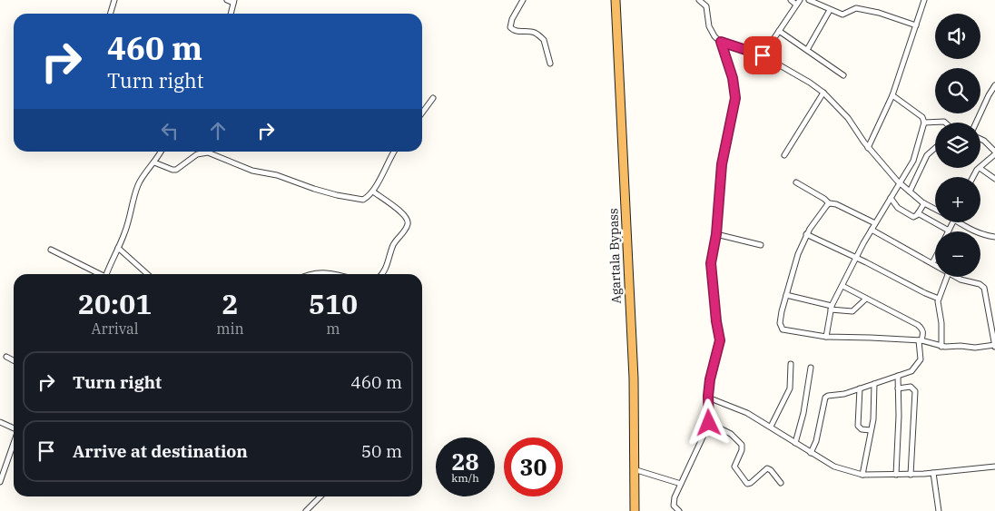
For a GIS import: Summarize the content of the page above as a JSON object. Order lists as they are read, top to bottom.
{
  "streets": {
    "highway": ["Agartala Bypass"]
  },
  "page": {
    "map_buttons": ["+", "−"],
    "turn": ["460 m", "Turn right"],
    "eta": [
      "20:01",
      "Arrival",
      "2",
      "min",
      "510",
      "m"
    ],
    "list": [
      {
        "name": "Turn right",
        "value": "460 m"
      },
      {
        "name": "Arrive at destination",
        "value": "50 m"
      }
    ],
    "speed": "28 km/h",
    "limit": "30"
  }
}
